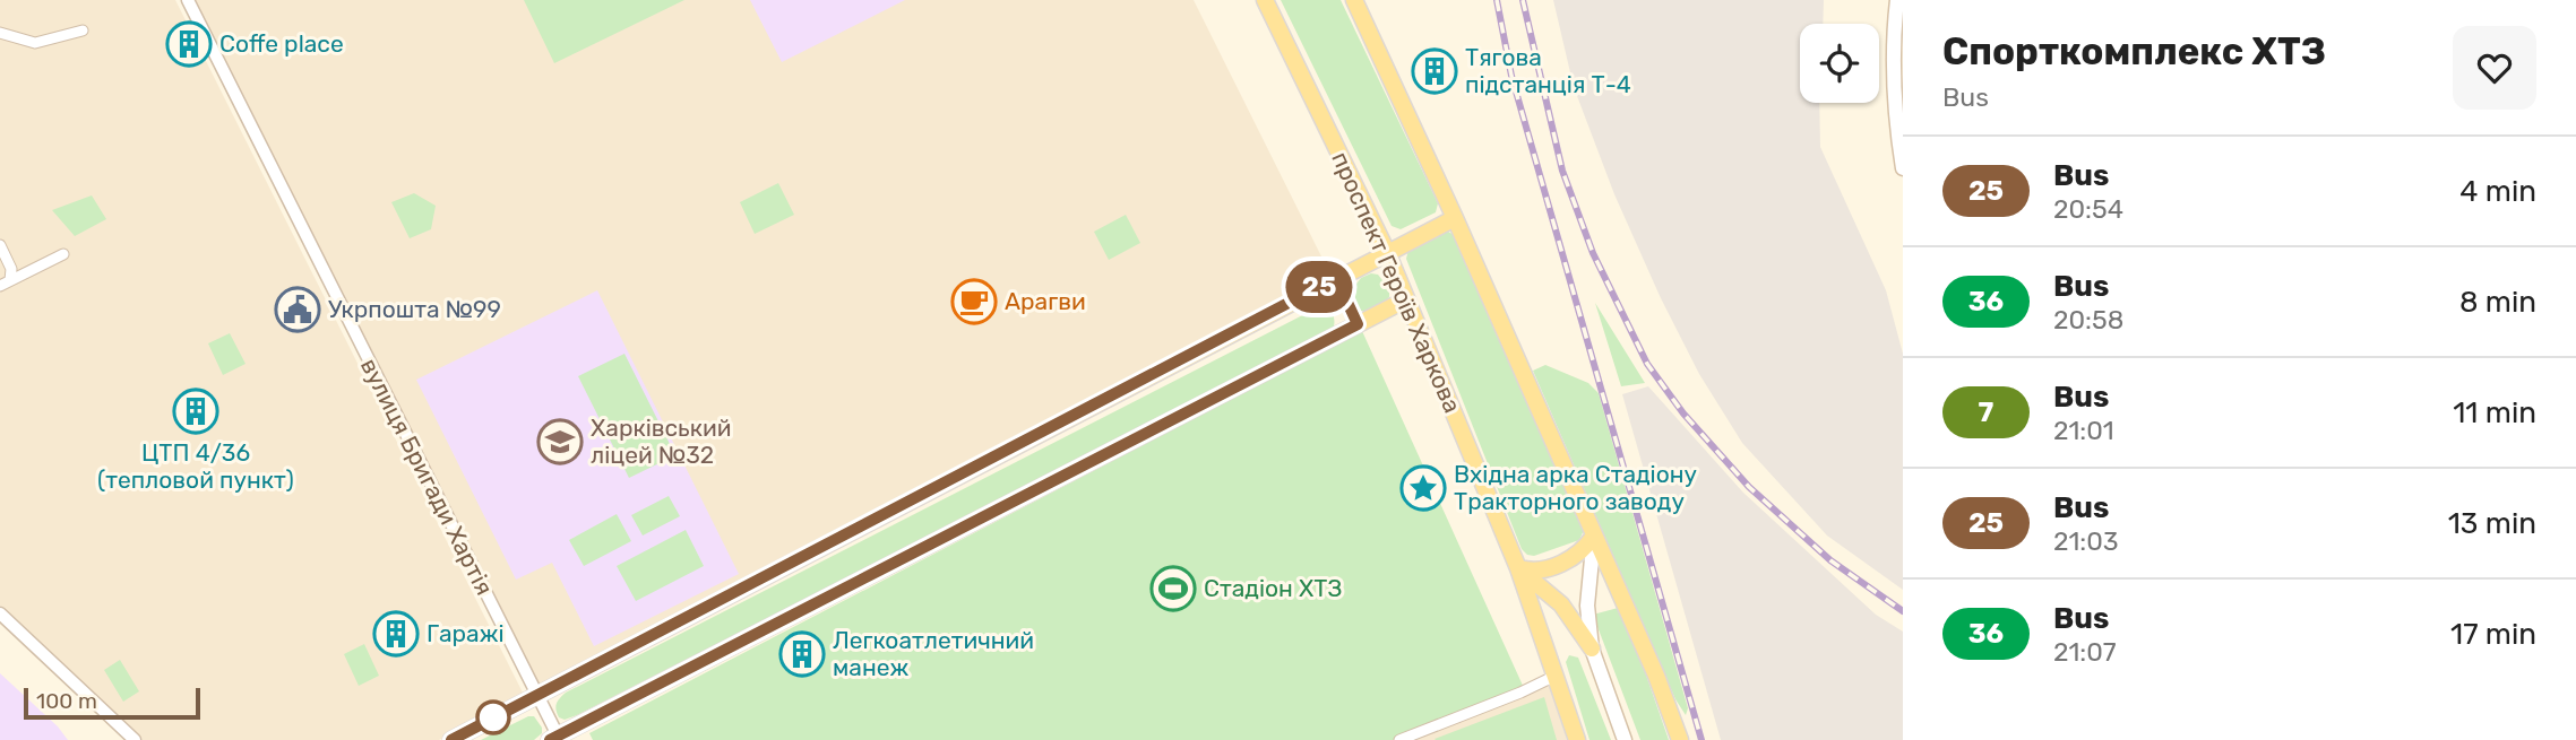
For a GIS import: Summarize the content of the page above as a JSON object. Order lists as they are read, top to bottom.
{
  "streets": {
    "main road": ["проспект Героїв Харкова"],
    "street": ["вулиця Бригади Хартія"]
  },
  "places": {
    "building": [
      "Coffe place",
      "Тягова підстанція Т-4",
      "ЦТП 4/36 (тепловой пункт)",
      "Гаражі",
      "Легкоатлетичний манеж"
    ],
    "cafe": ["Арагви"],
    "public building": ["Укрпошта №99"],
    "school or university": ["Харківський ліцей №32"],
    "place": ["Вхідна арка Стадіону Тракторного заводу"],
    "sports": ["Стадіон ХТЗ"]
  },
  "lines": ["bus line 25"],
  "scale_bar": "100 m",
  "page": {
    "on_map": "25",
    "heading": ["Спорткомплекс ХТЗ", "Bus"],
    "list": [
      {
        "mark": "25",
        "name": "Bus",
        "note": "20:54",
        "value": "4 min"
      },
      {
        "mark": "36",
        "name": "Bus",
        "note": "20:58",
        "value": "8 min"
      },
      {
        "mark": "7",
        "name": "Bus",
        "note": "21:01",
        "value": "11 min"
      },
      {
        "mark": "25",
        "name": "Bus",
        "note": "21:03",
        "value": "13 min"
      },
      {
        "mark": "36",
        "name": "Bus",
        "note": "21:07",
        "value": "17 min"
      }
    ],
    "scale": "100 m"
  }
}
